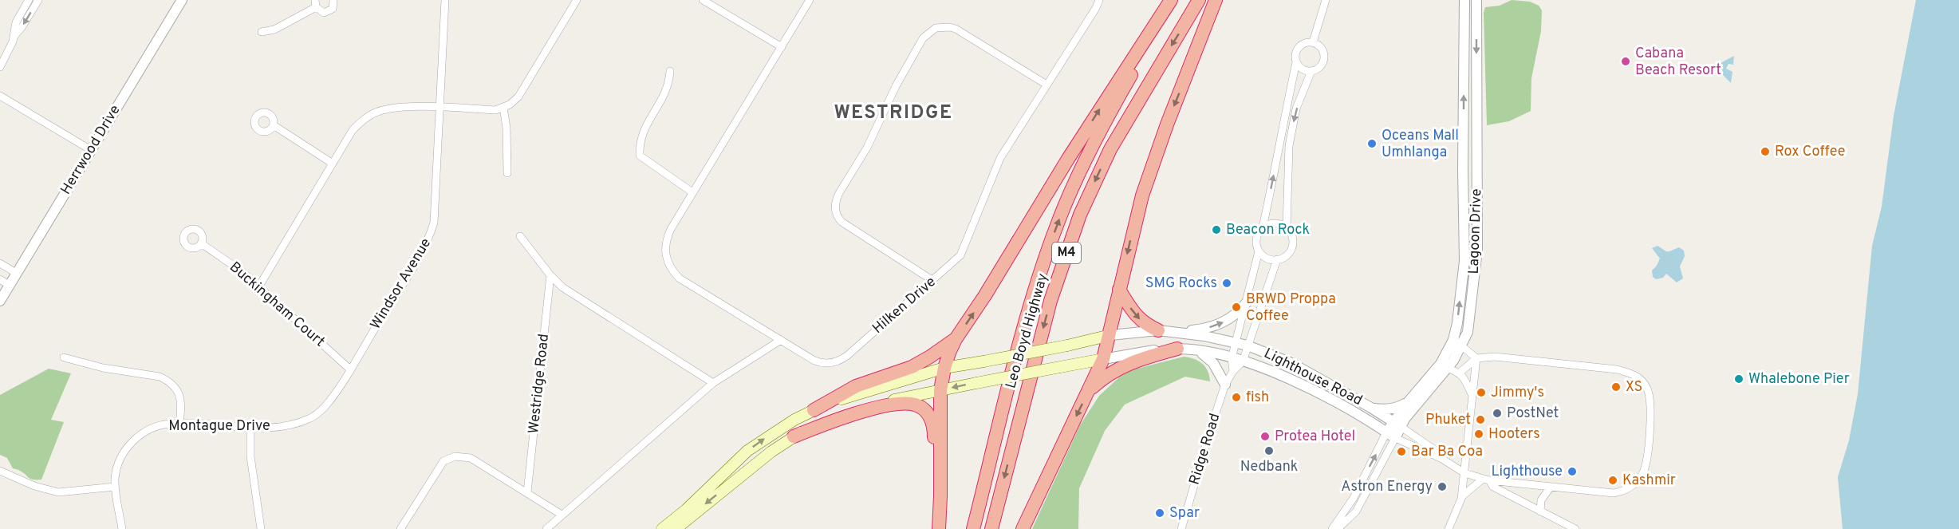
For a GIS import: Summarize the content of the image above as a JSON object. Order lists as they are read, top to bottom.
{
  "streets": {
    "highway": ["M4", "Leo Boyd Highway"],
    "street": [
      "Herrwood Drive",
      "Lagoon Drive",
      "Windsor Avenue",
      "Buckingham Court",
      "Hilken Drive",
      "Lighthouse Road",
      "Westridge Road",
      "Montague Drive",
      "Ridge Road"
    ]
  },
  "crossings": [
    ["Lagoon Drive", "Lighthouse Road"],
    ["Windsor Avenue", "Buckingham Court"],
    ["Windsor Avenue", "Montague Drive"],
    ["Buckingham Court", "Montague Drive"],
    ["Lighthouse Road", "Ridge Road"]
  ],
  "districts": ["WESTRIDGE"],
  "places": [
    "Cabana Beach Resort",
    "Oceans Mall Umhlanga",
    "Rox Coffee",
    "Beacon Rock",
    "SMG Rocks",
    "BRWD Proppa Coffee",
    "Whalebone Pier",
    "XS",
    "Jimmy's",
    "fish",
    "PostNet",
    "Phuket",
    "Hooters",
    "Protea Hotel",
    "Nedbank",
    "Bar Ba Coa",
    "Lighthouse",
    "Kashmir",
    "Astron Energy",
    "Spar"
  ]
}
